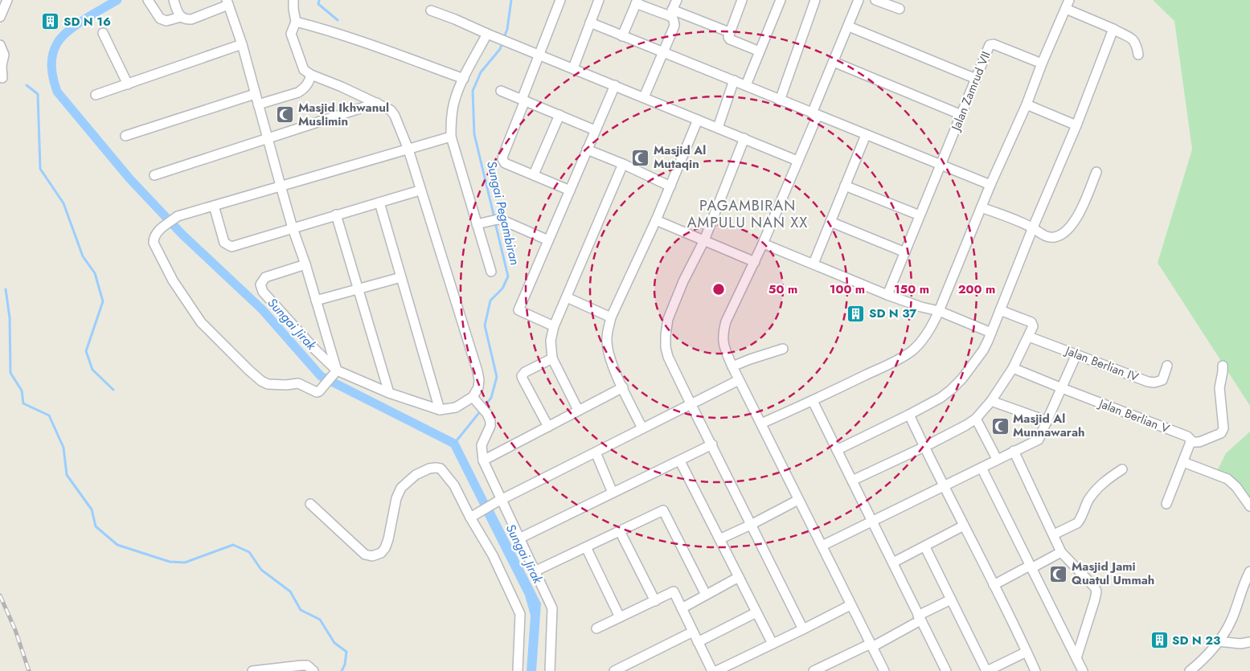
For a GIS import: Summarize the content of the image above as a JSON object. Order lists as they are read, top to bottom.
{
  "streets": {
    "street": ["Jalan Zamrud VII", "Jalan Berlian IV", "Jalan Berlian V"]
  },
  "districts": ["PAGAMBIRAN AMPULU NAN XX"],
  "water": ["Sungai Pegambiran", "Sungai Jirak"],
  "places": {
    "building": ["SD N 16", "SD N 37", "SD N 23"],
    "mosque": [
      "Masjid Ikhwanul Muslimin",
      "Masjid Al Mutaqin",
      "Masjid Al Munnawarah",
      "Masjid Jami Quatul Ummah"
    ]
  },
  "rings": [
    "50 m",
    "100 m",
    "150 m",
    "200 m"
  ]
}
